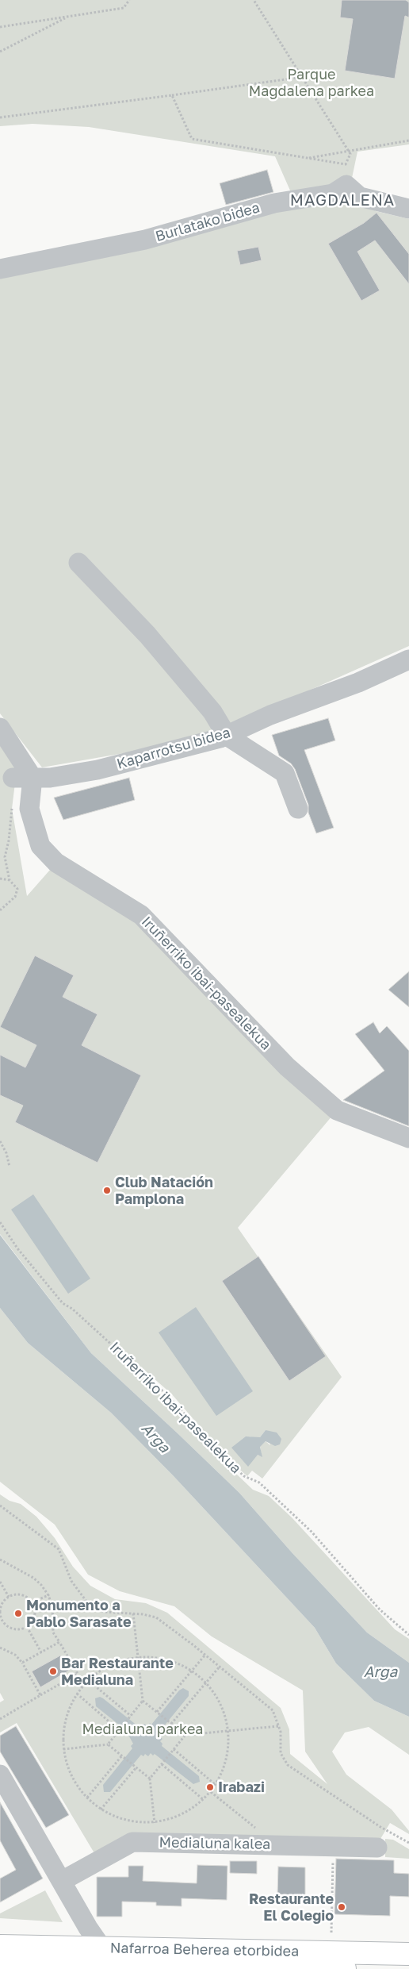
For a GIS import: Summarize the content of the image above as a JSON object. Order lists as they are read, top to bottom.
{
  "streets": {
    "main road": ["Nafarroa Beherea etorbidea"],
    "street": [
      "Burlatako bidea",
      "Kaparrotsu bidea",
      "Iruñerriko ibai-pasealekua",
      "Medialuna kalea"
    ]
  },
  "crossings": [
    ["Kaparrotsu bidea", "Iruñerriko ibai-pasealekua"]
  ],
  "districts": ["MAGDALENA"],
  "water": ["Arga"],
  "parks": ["Parque Magdalena parkea", "Medialuna parkea"],
  "places": [
    "Club Natación Pamplona",
    "Monumento a Pablo Sarasate",
    "Bar Restaurante Medialuna",
    "Irabazi",
    "Restaurante El Colegio"
  ]
}
